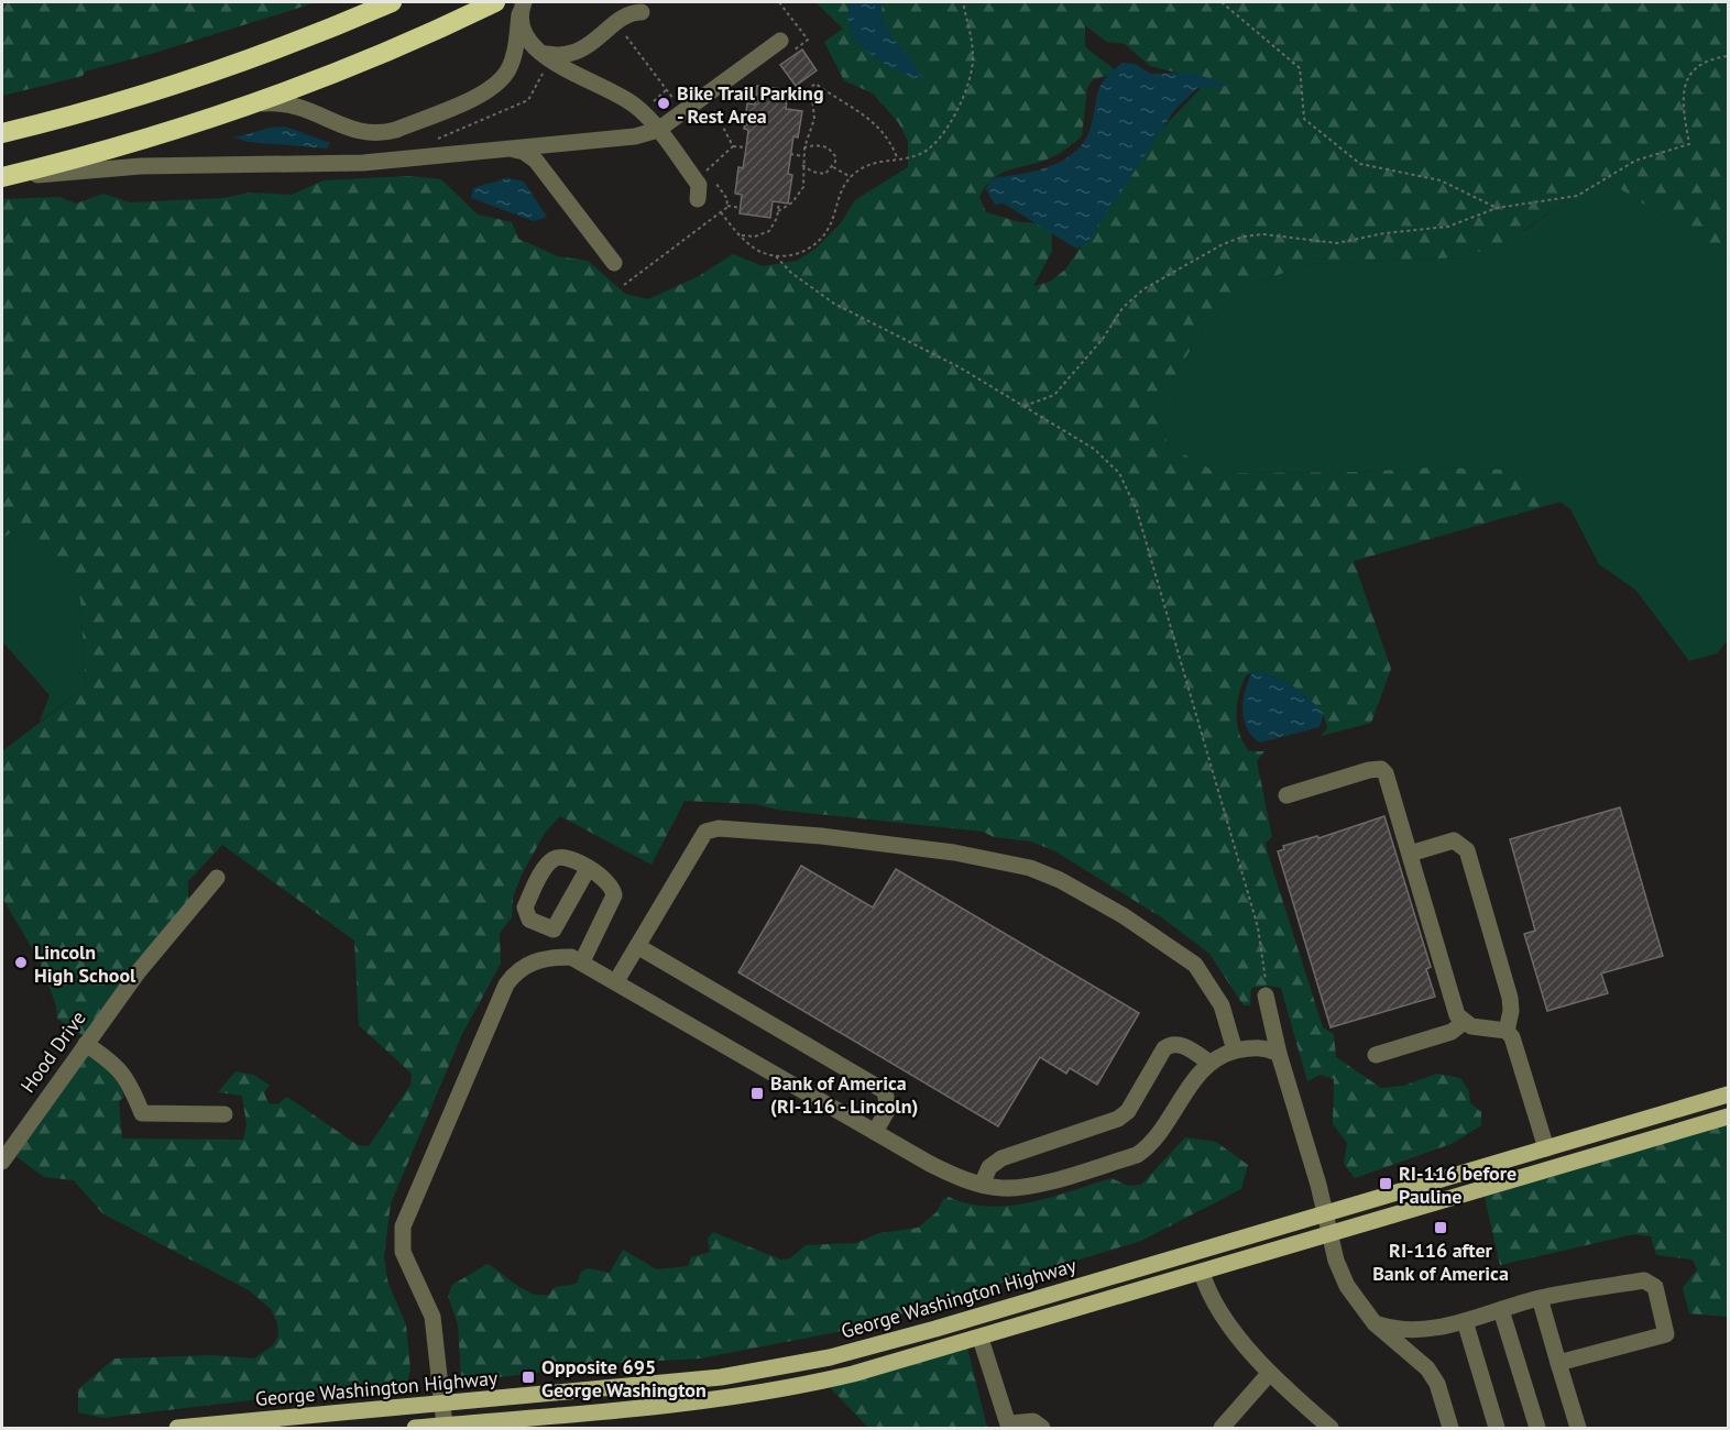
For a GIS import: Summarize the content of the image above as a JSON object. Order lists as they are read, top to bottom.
{
  "streets": {
    "main road": ["George Washington Highway"],
    "street": ["Hood Drive"]
  },
  "places": {
    "other": ["Bike Trail Parking - Rest Area", "Lincoln High School"],
    "transit": [
      "Bank of America (RI-116 - Lincoln)",
      "RI-116 before Pauline",
      "RI-116 after Bank of America",
      "Opposite 695 George Washington"
    ]
  }
}
